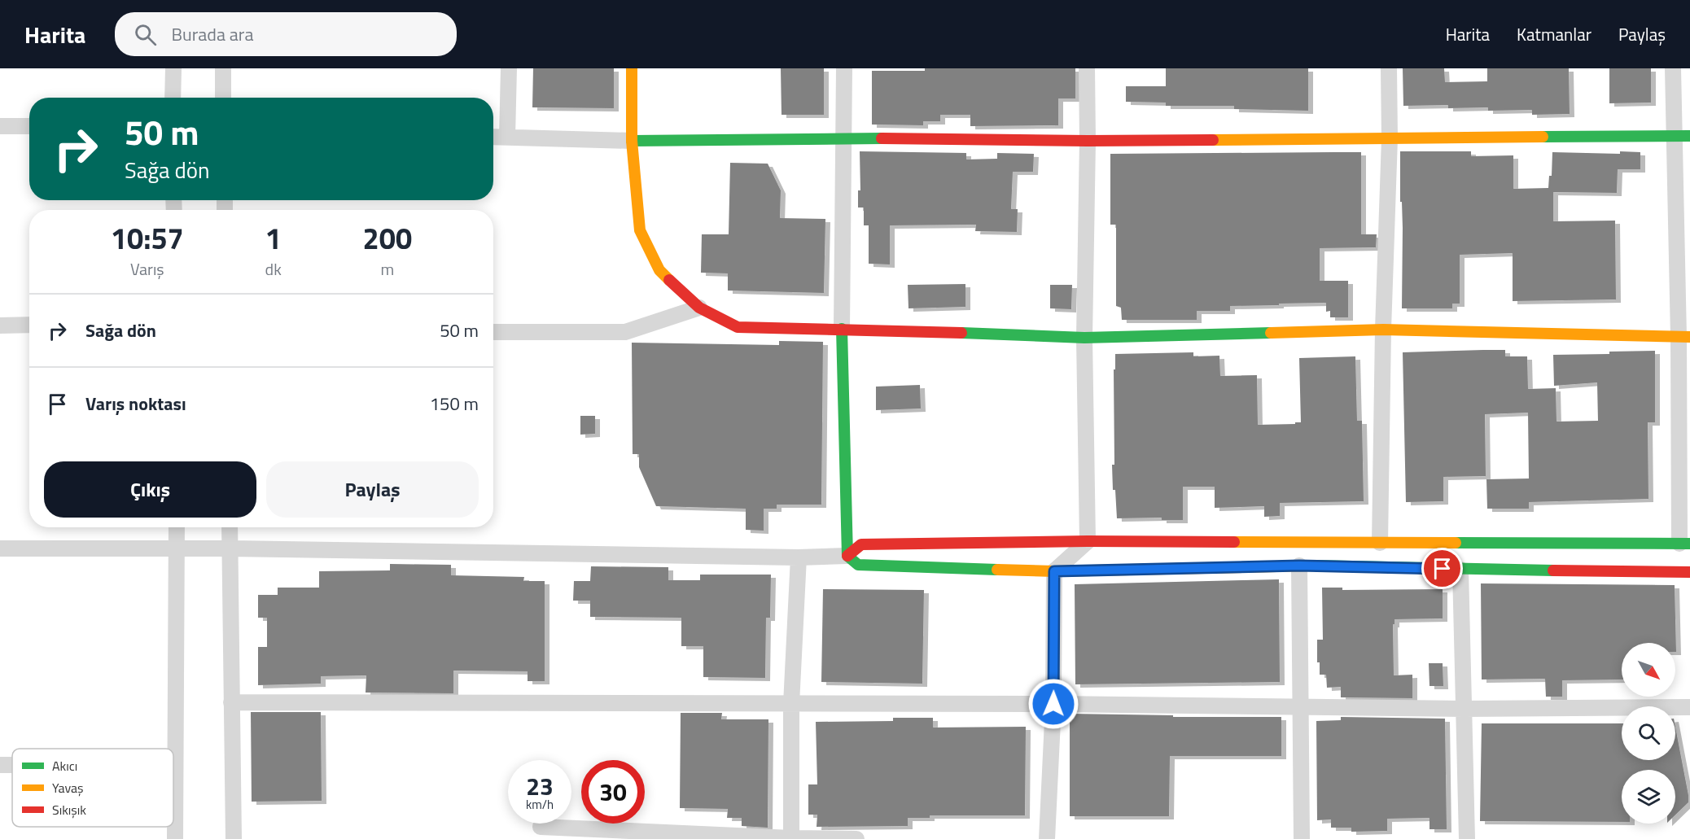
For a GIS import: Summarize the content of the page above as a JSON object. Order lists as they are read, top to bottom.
{
  "legend": ["Akıcı", "Yavaş", "Sıkışık"],
  "north": "bottom right",
  "page": {
    "header": "Harita",
    "search": "Burada ara",
    "nav": ["Harita", "Katmanlar", "Paylaş"],
    "turn": ["50 m", "Sağa dön"],
    "eta": [
      "10:57",
      "Varış",
      "1",
      "dk",
      "200",
      "m"
    ],
    "list": [
      {
        "name": "Sağa dön",
        "value": "50 m"
      },
      {
        "name": "Varış noktası",
        "value": "150 m"
      }
    ],
    "buttons": ["Çıkış", "Paylaş"],
    "speed": "23 km/h",
    "limit": "30"
  }
}
